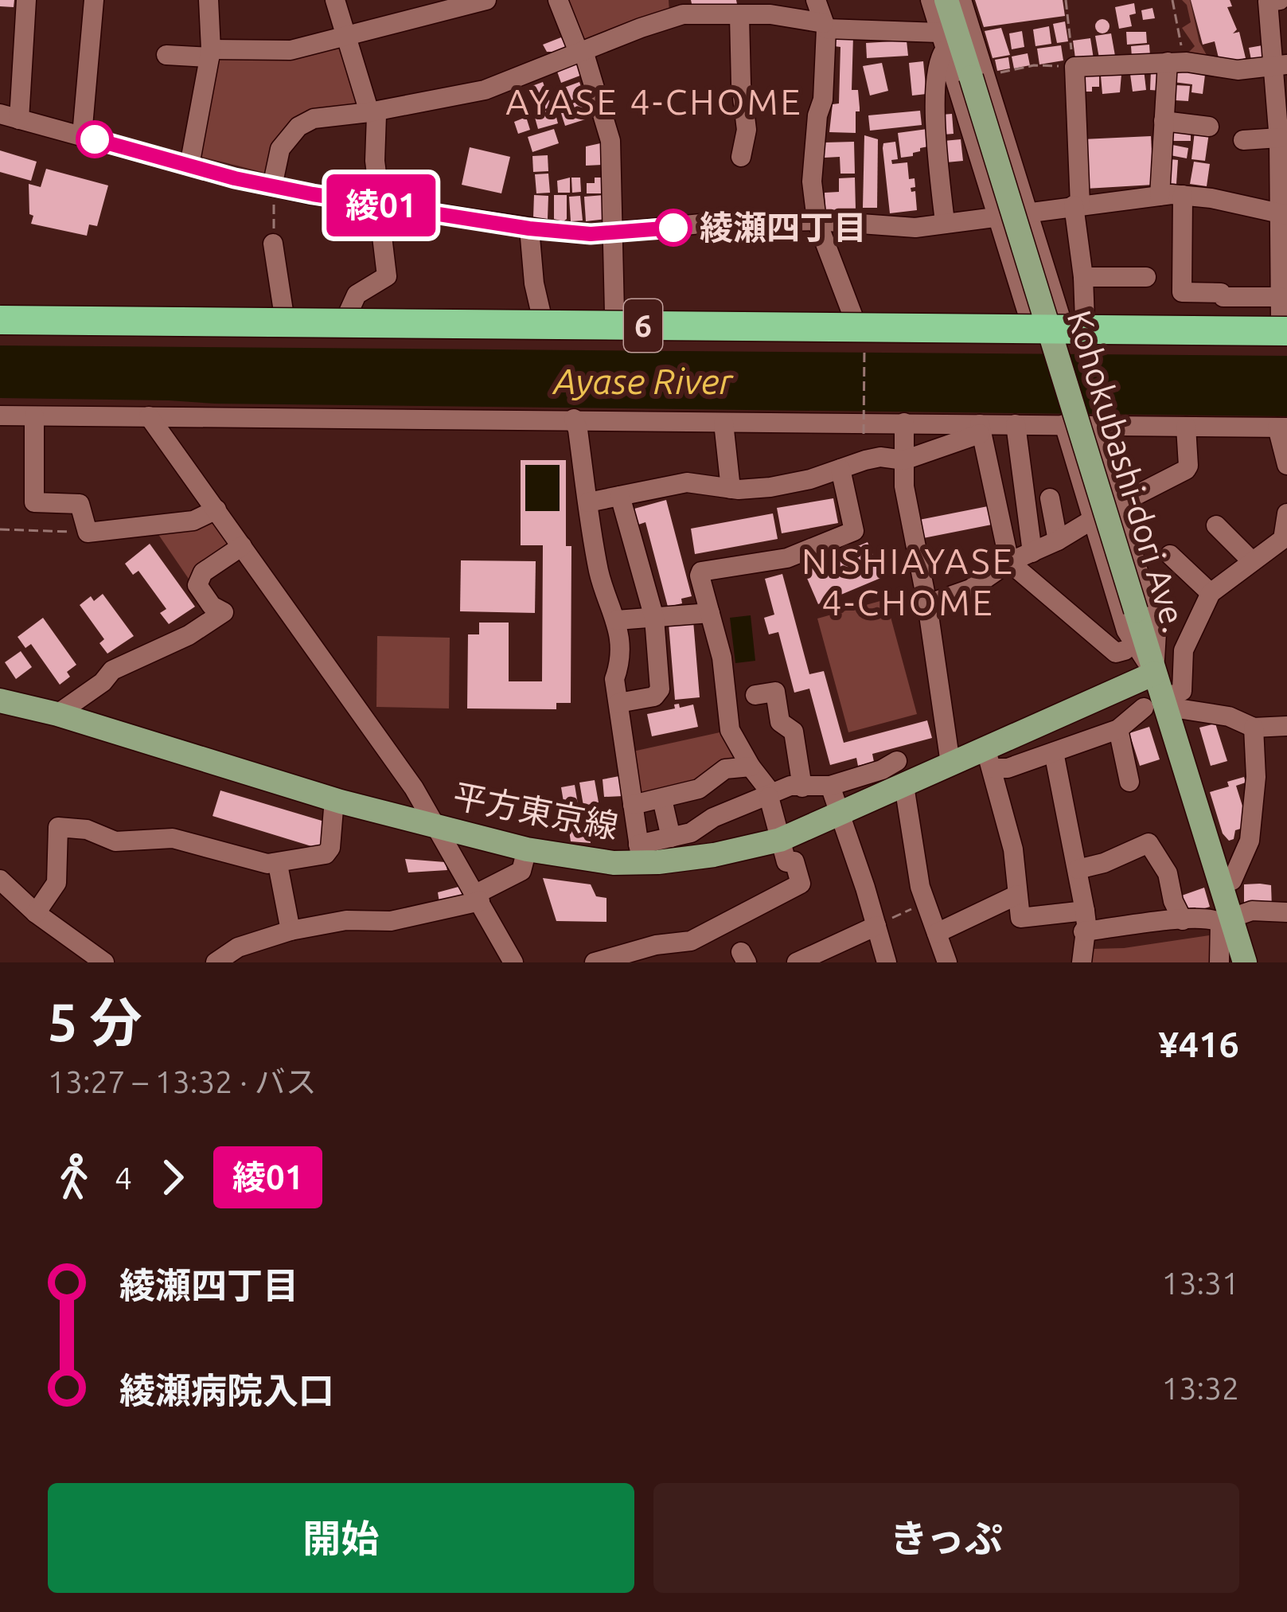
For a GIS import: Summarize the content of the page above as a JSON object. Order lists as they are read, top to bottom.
{
  "streets": {
    "highway": ["6"],
    "main road": ["Kohokubashi-dori Ave.", "平方東京線"]
  },
  "crossings": [
    ["Kohokubashi-dori Ave.", "平方東京線"]
  ],
  "districts": ["AYASE 4-CHOME", "NISHIAYASE 4-CHOME"],
  "water": ["Ayase River"],
  "places": ["綾瀬四丁目"],
  "lines": ["bus line 綾01"],
  "page": {
    "on_map": "綾01",
    "heading": ["5 分", "13:27 – 13:32 · バス", "¥416"],
    "legs": ["4", "綾01"],
    "list": [
      {
        "name": "綾瀬四丁目",
        "value": "13:31"
      },
      {
        "name": "綾瀬病院入口",
        "value": "13:32"
      }
    ],
    "buttons": ["開始", "きっぷ"]
  }
}
